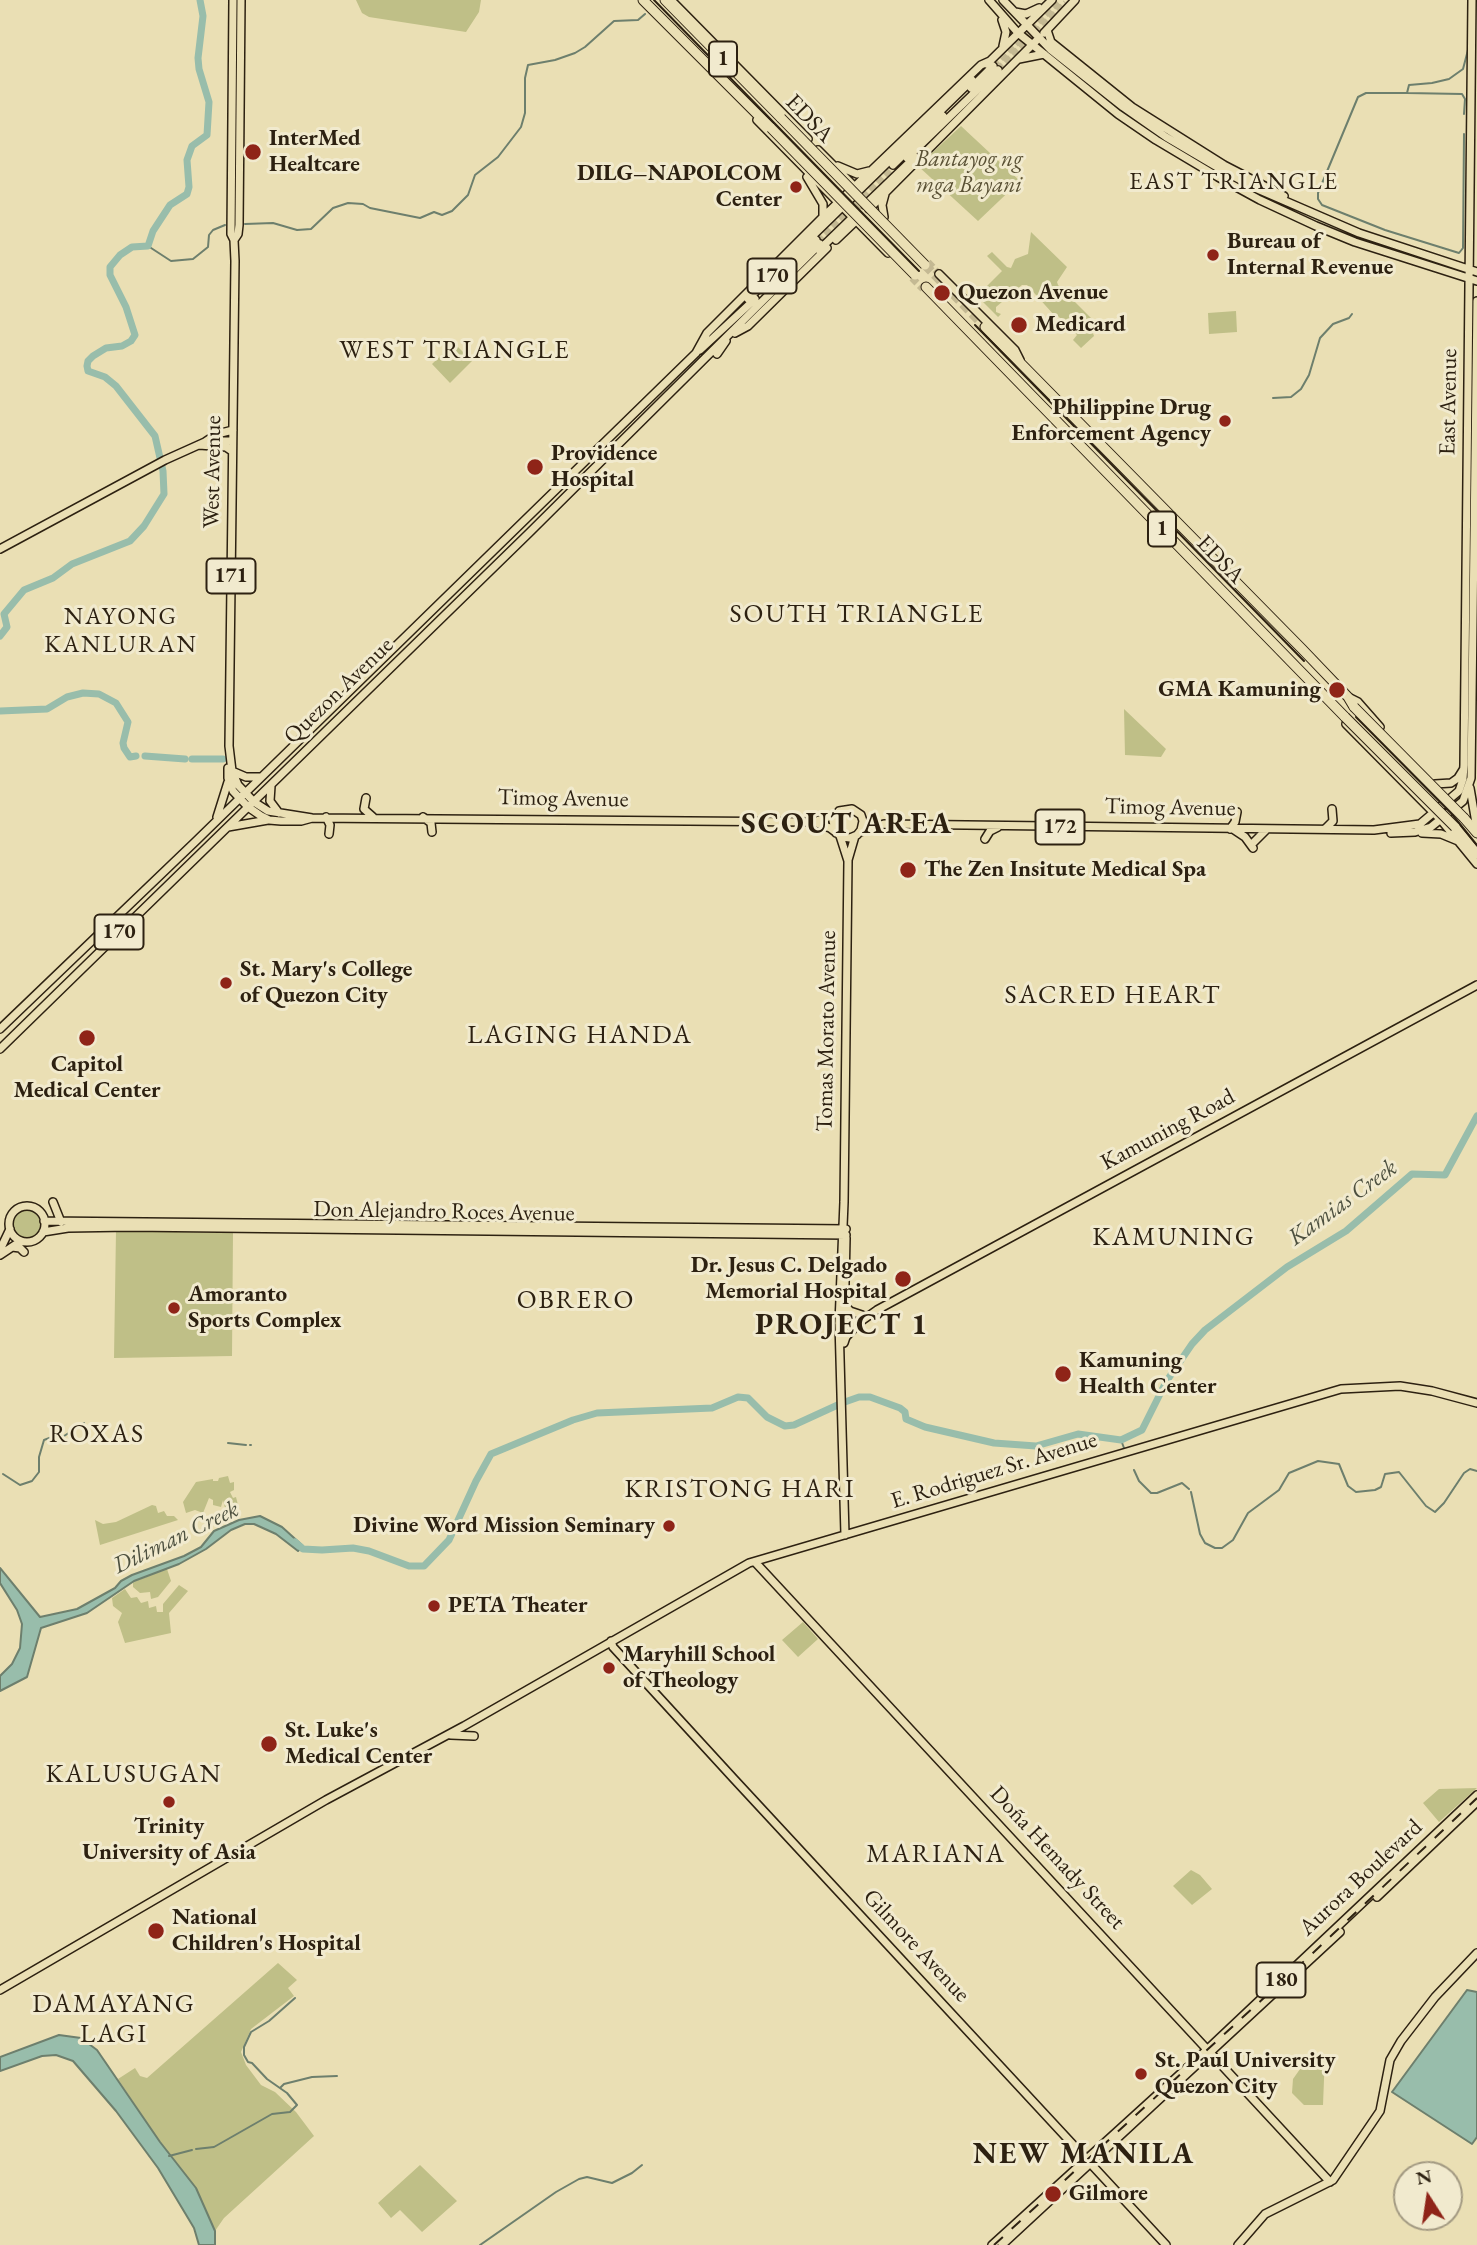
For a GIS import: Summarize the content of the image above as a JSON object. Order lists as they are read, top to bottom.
{
  "streets": {
    "highway": ["1", "EDSA"],
    "main road": [
      "170",
      "East Avenue",
      "West Avenue",
      "171",
      "Quezon Avenue",
      "Timog Avenue",
      "172",
      "Tomas Morato Avenue",
      "Kamuning Road",
      "Don Alejandro Roces Avenue",
      "E. Rodriguez Sr. Avenue",
      "Doña Hemady Street",
      "Aurora Boulevard",
      "Gilmore Avenue",
      "180"
    ]
  },
  "crossings": [
    ["EDSA", "170"],
    ["EDSA", "East Avenue"],
    ["EDSA", "Quezon Avenue"],
    ["EDSA", "Timog Avenue"],
    ["170", "Quezon Avenue"],
    ["East Avenue", "Timog Avenue"],
    ["West Avenue", "Quezon Avenue"],
    ["Quezon Avenue", "Timog Avenue"],
    ["Timog Avenue", "172"],
    ["Timog Avenue", "Tomas Morato Avenue"],
    ["172", "Tomas Morato Avenue"],
    ["Tomas Morato Avenue", "Kamuning Road"],
    ["Tomas Morato Avenue", "Don Alejandro Roces Avenue"],
    ["Tomas Morato Avenue", "E. Rodriguez Sr. Avenue"],
    ["E. Rodriguez Sr. Avenue", "Doña Hemady Street"],
    ["E. Rodriguez Sr. Avenue", "Gilmore Avenue"],
    ["Doña Hemady Street", "Aurora Boulevard"],
    ["Aurora Boulevard", "Gilmore Avenue"]
  ],
  "districts": [
    "EAST TRIANGLE",
    "WEST TRIANGLE",
    "SOUTH TRIANGLE",
    "NAYONG KANLURAN",
    "SCOUT AREA",
    "SACRED HEART",
    "LAGING HANDA",
    "KAMUNING",
    "OBRERO",
    "PROJECT 1",
    "ROXAS",
    "KRISTONG HARI",
    "KALUSUGAN",
    "MARIANA",
    "DAMAYANG LAGI",
    "NEW MANILA"
  ],
  "water": ["Kamias Creek", "Diliman Creek"],
  "parks": ["Bantayog ng mga Bayani"],
  "places": [
    "InterMed Healtcare",
    "DILG–NAPOLCOM Center",
    "Bureau of Internal Revenue",
    "Quezon Avenue",
    "Medicard",
    "Philippine Drug Enforcement Agency",
    "Providence Hospital",
    "GMA Kamuning",
    "The Zen Insitute Medical Spa",
    "St. Mary's College of Quezon City",
    "Capitol Medical Center",
    "Dr. Jesus C. Delgado Memorial Hospital",
    "Amoranto Sports Complex",
    "Kamuning Health Center",
    "Divine Word Mission Seminary",
    "PETA Theater",
    "Maryhill School of Theology",
    "St. Luke's Medical Center",
    "Trinity University of Asia",
    "National Children's Hospital",
    "St. Paul University Quezon City",
    "Gilmore"
  ],
  "north": "top"
}
